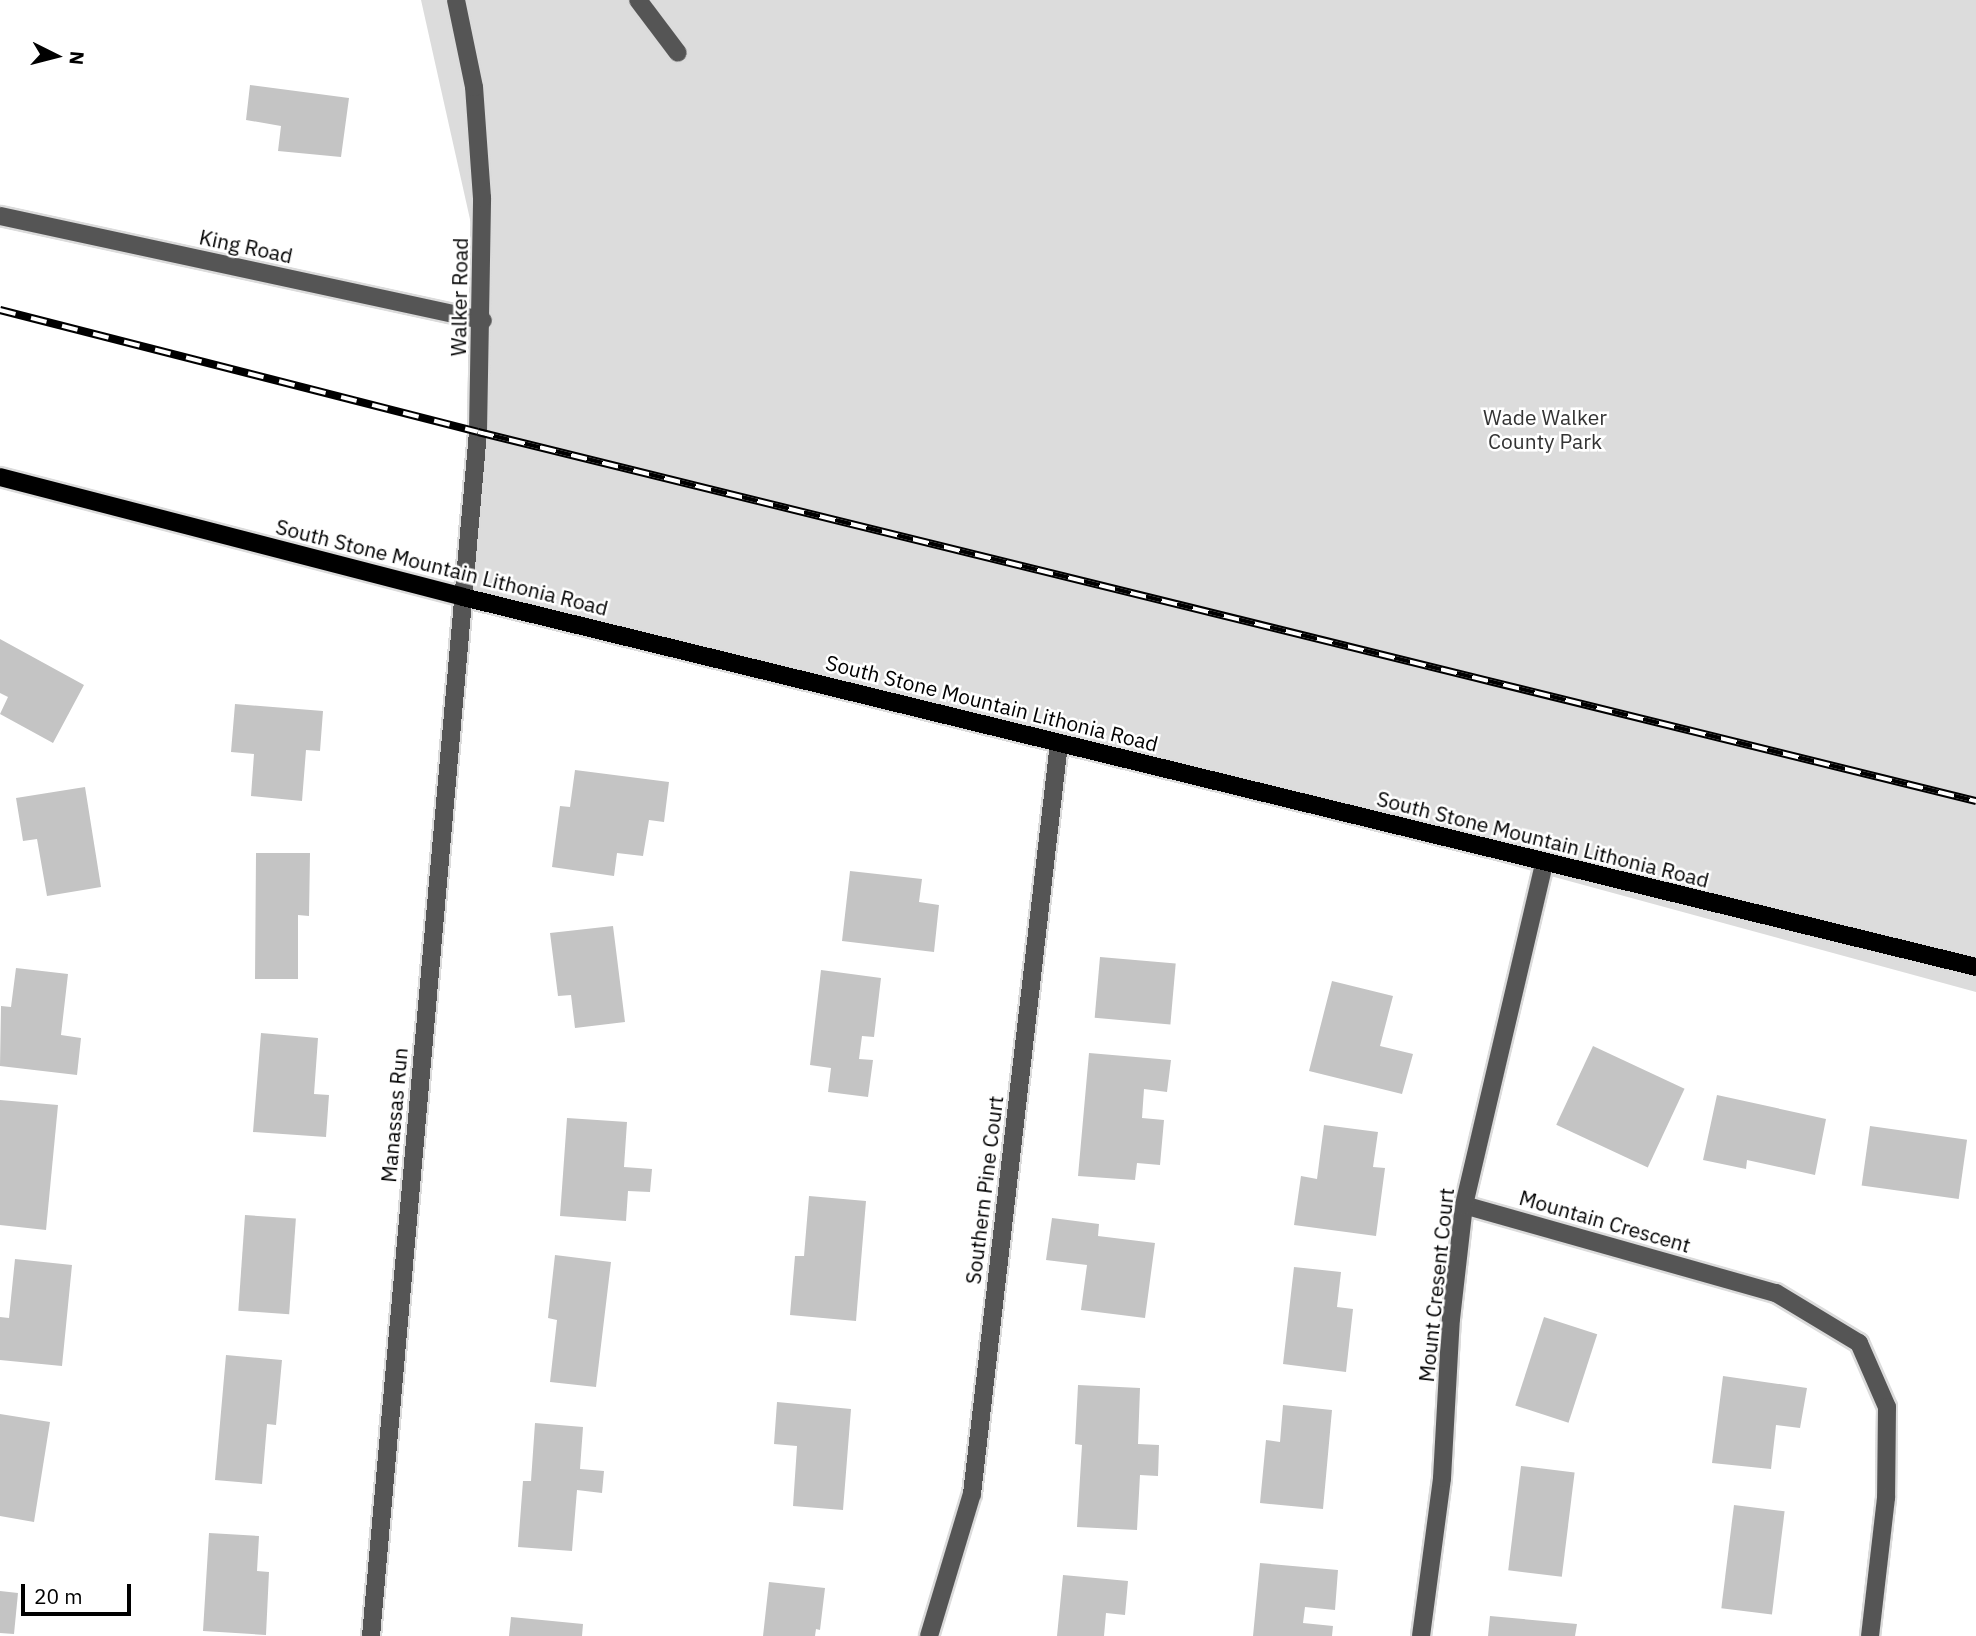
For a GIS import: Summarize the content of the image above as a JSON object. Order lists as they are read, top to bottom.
{
  "streets": {
    "main road": ["South Stone Mountain Lithonia Road"],
    "street": [
      "King Road",
      "Walker Road",
      "Manassas Run",
      "Southern Pine Court",
      "Mountain Crescent",
      "Mount Cresent Court"
    ]
  },
  "crossings": [
    ["King Road", "Walker Road"],
    ["Walker Road", "South Stone Mountain Lithonia Road"],
    ["Walker Road", "Manassas Run"],
    ["South Stone Mountain Lithonia Road", "Manassas Run"],
    ["South Stone Mountain Lithonia Road", "Southern Pine Court"],
    ["South Stone Mountain Lithonia Road", "Mount Cresent Court"],
    ["Mountain Crescent", "Mount Cresent Court"]
  ],
  "parks": ["Wade Walker County Park"],
  "scale_bar": "20 m",
  "north": "right"
}
